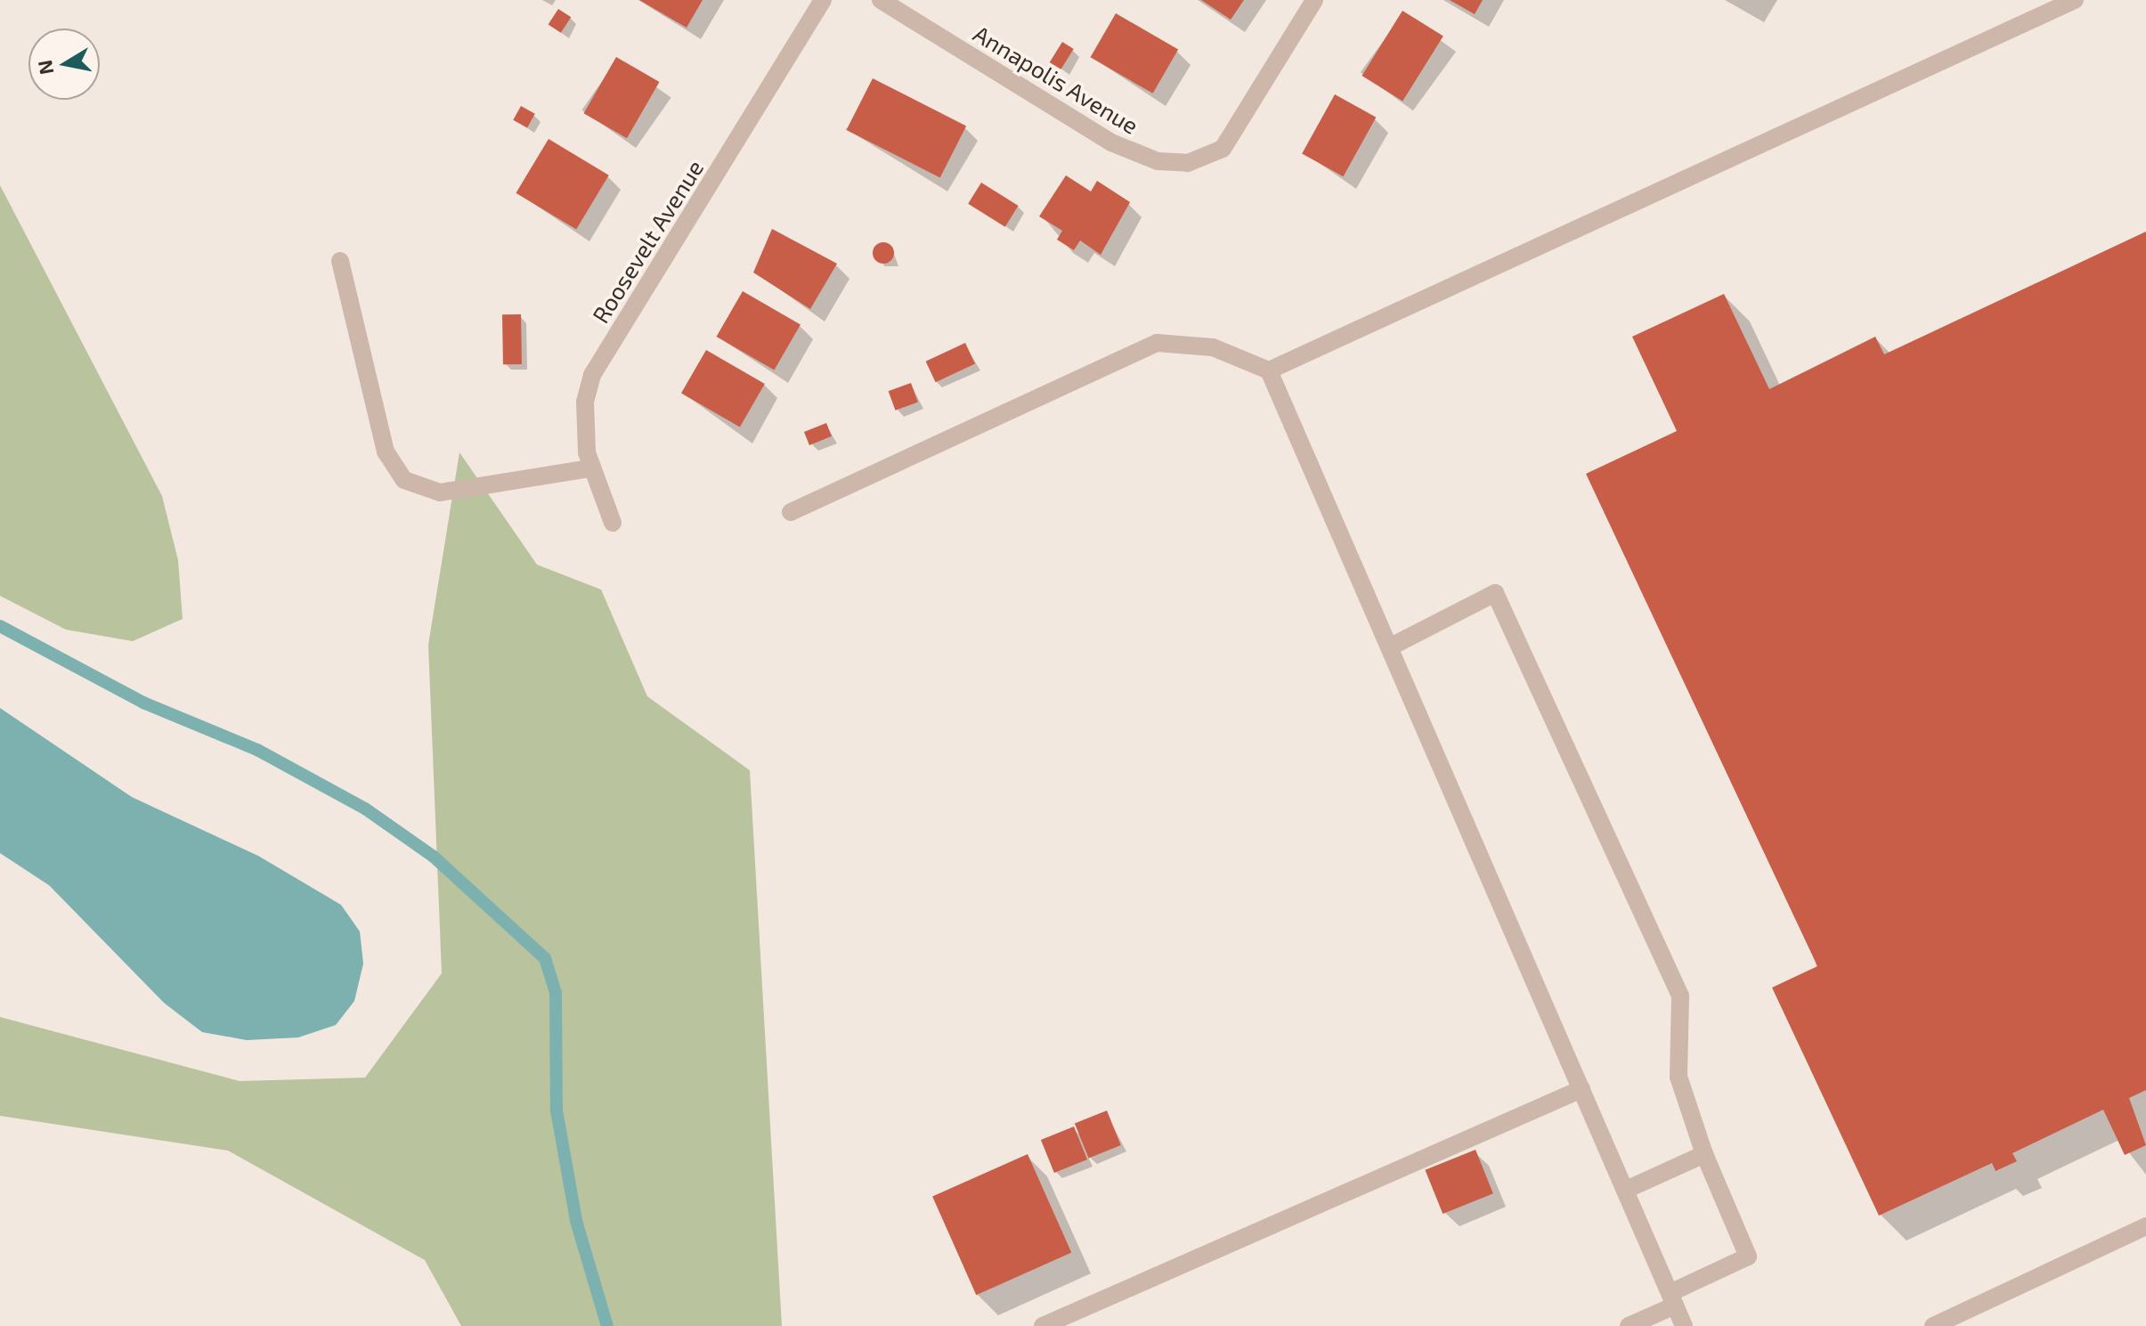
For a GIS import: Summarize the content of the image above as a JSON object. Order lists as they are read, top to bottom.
{
  "streets": {
    "street": ["Annapolis Avenue", "Roosevelt Avenue"]
  },
  "north": "left"
}
